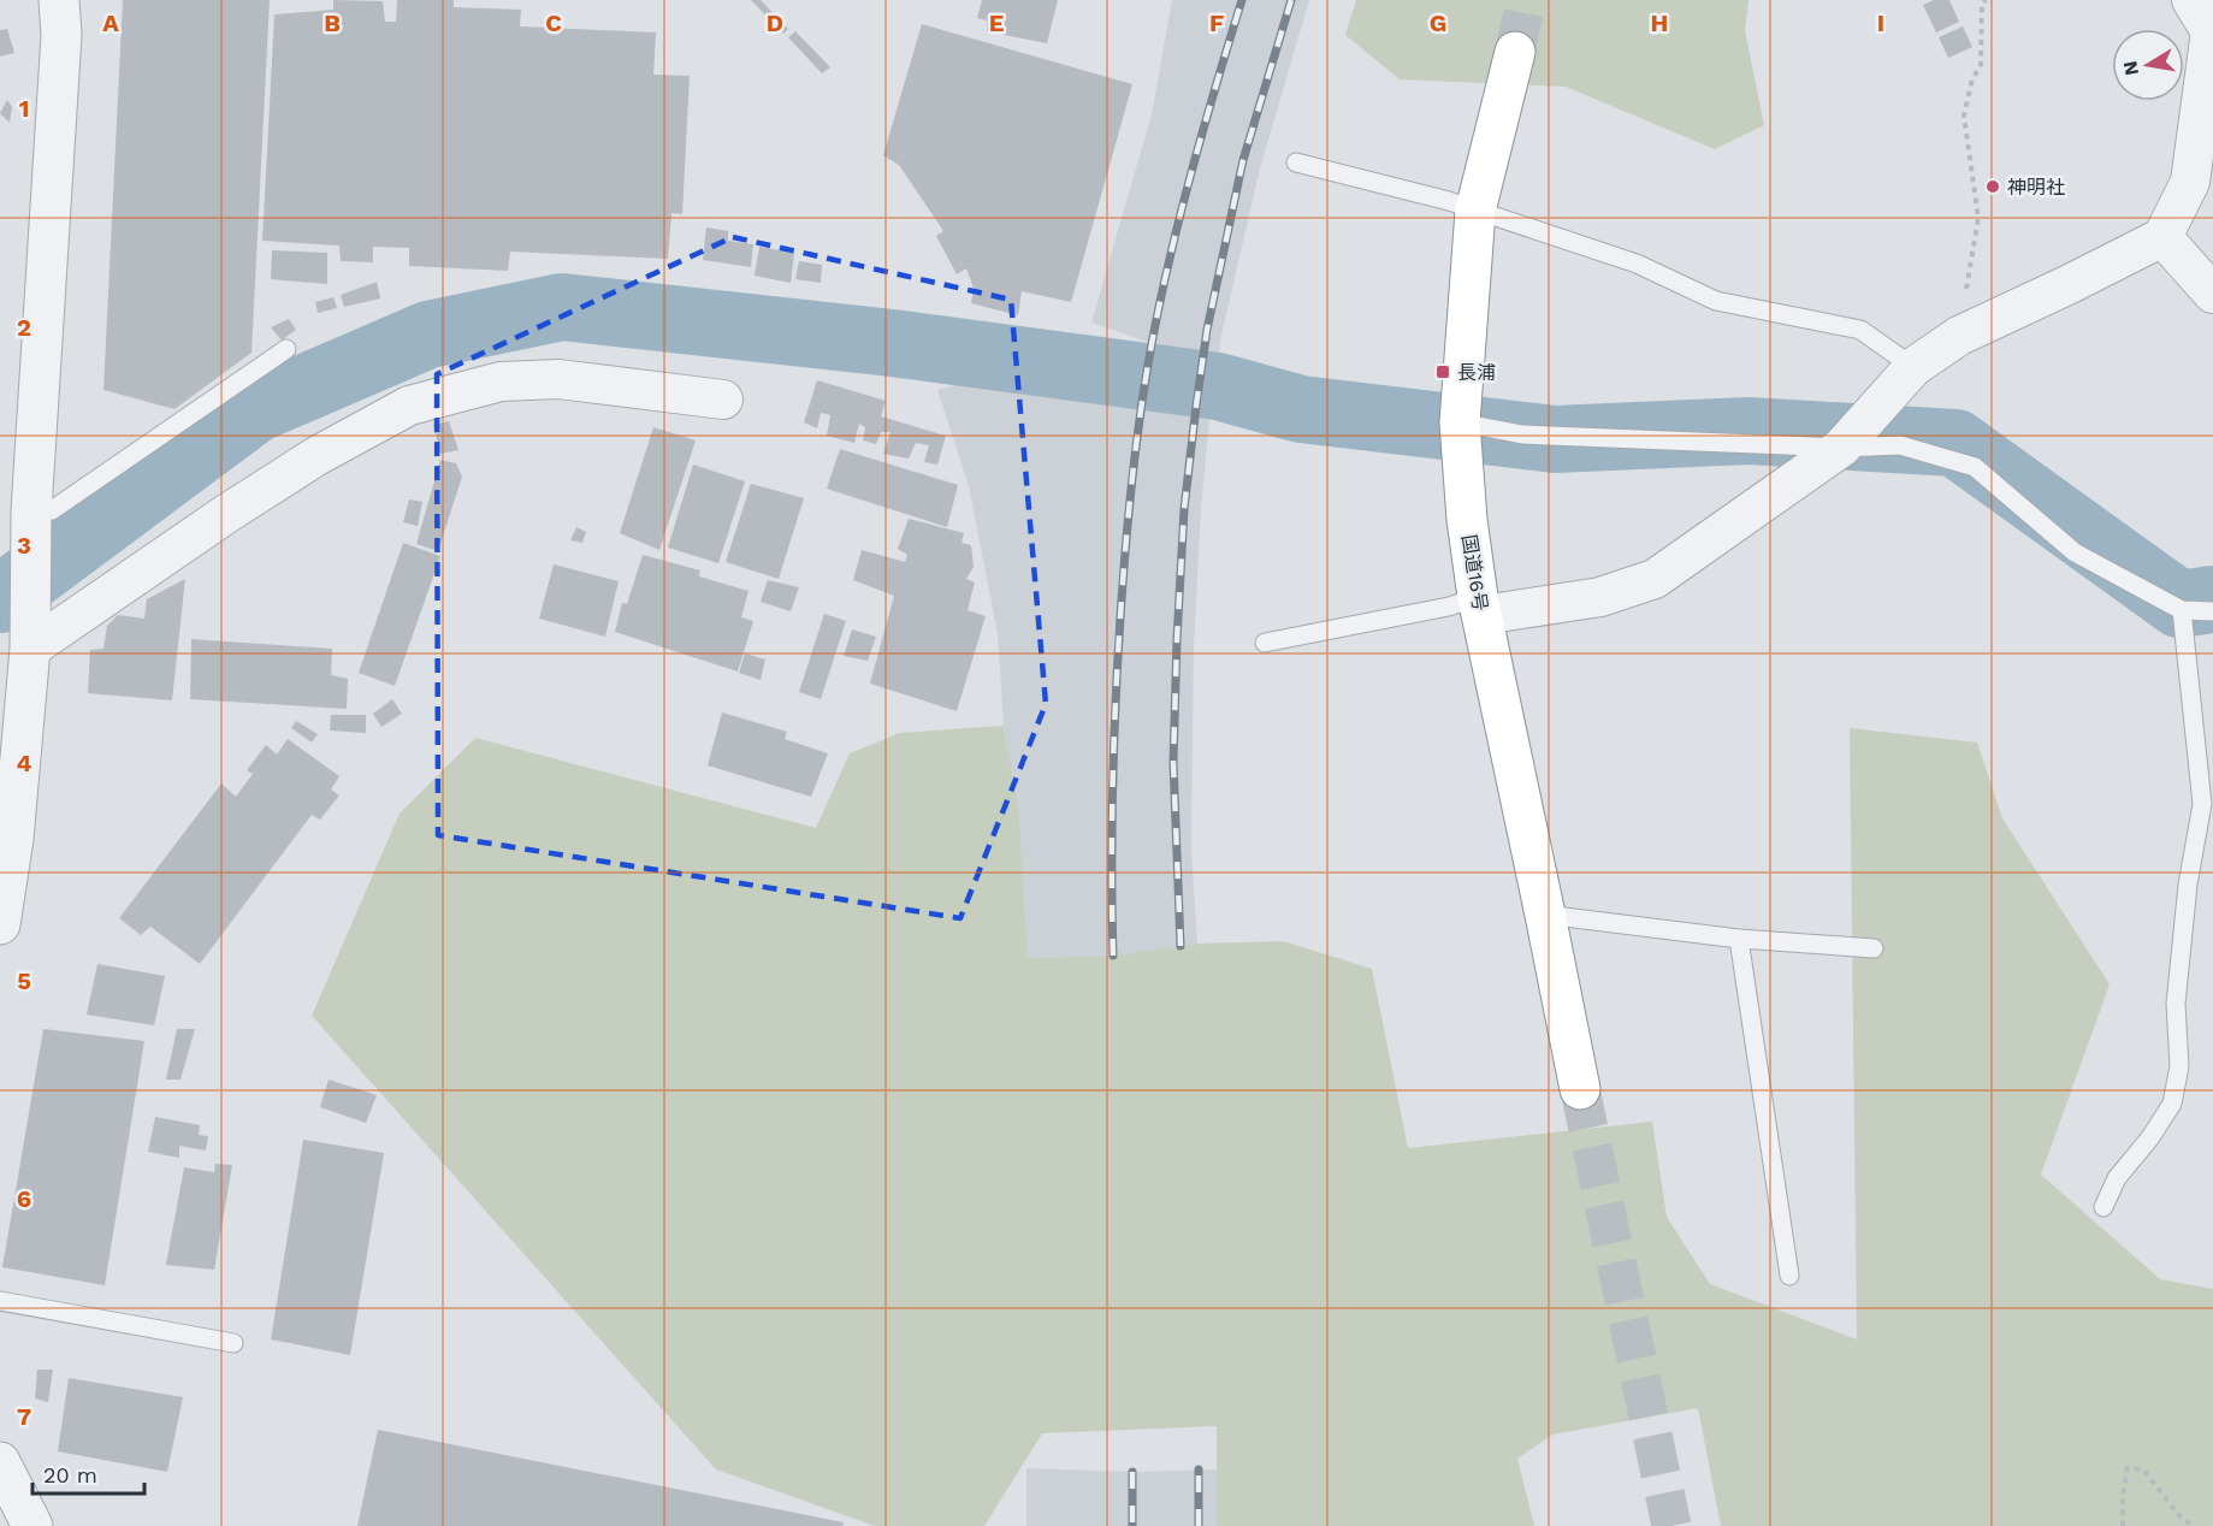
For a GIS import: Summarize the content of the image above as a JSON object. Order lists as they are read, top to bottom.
{
  "streets": {
    "highway": ["国道16号"]
  },
  "places": {
    "other": ["神明社"],
    "transit": ["長浦"]
  },
  "scale_bar": "20 m",
  "north": "left",
  "grid": {
    "columns": [
      "A",
      "B",
      "C",
      "D",
      "E",
      "F",
      "G",
      "H",
      "I"
    ],
    "rows": [
      "1",
      "2",
      "3",
      "4",
      "5",
      "6",
      "7"
    ]
  }
}
